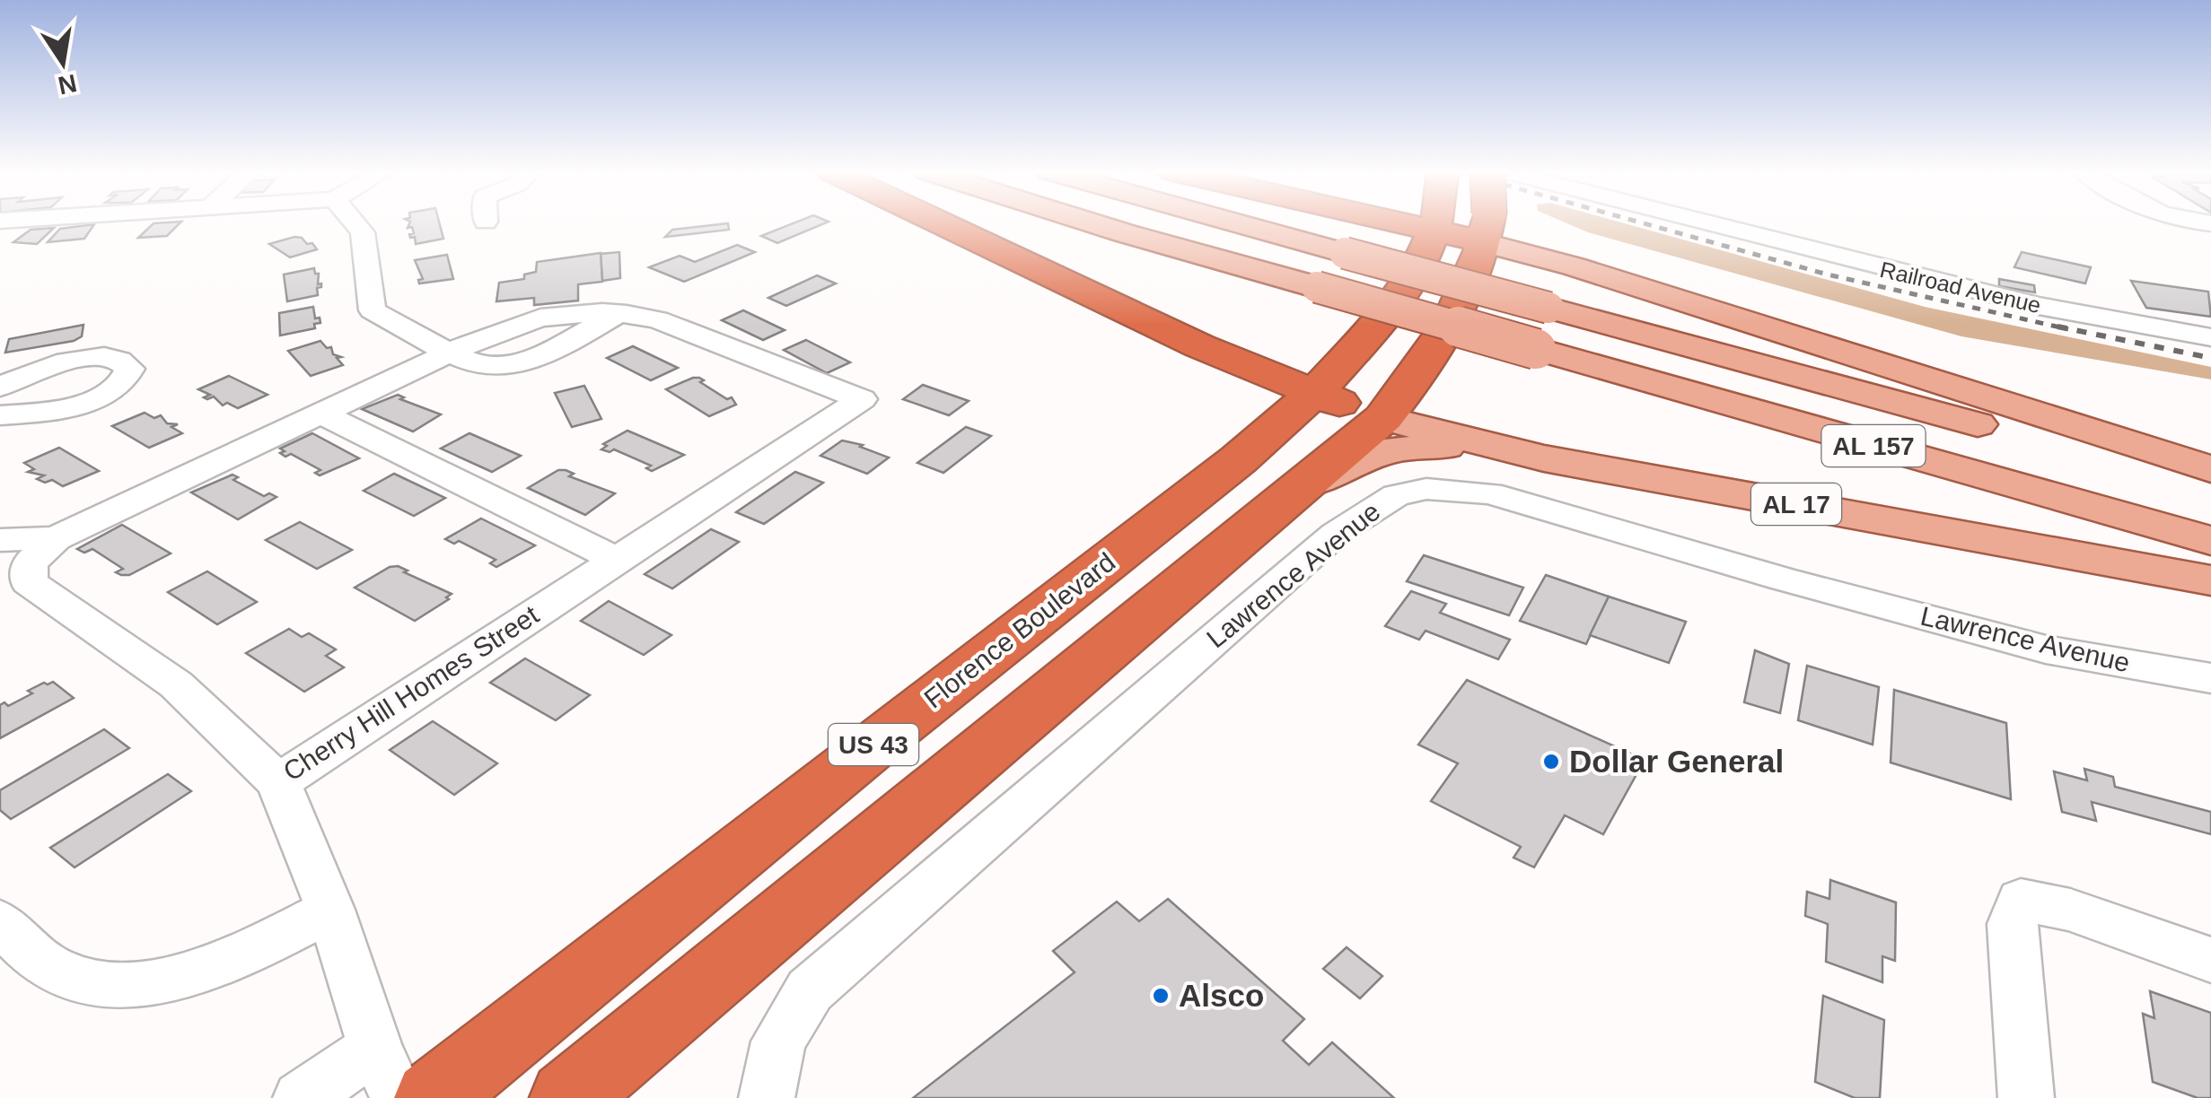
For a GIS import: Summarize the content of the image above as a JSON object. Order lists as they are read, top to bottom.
{
  "streets": {
    "highway": ["AL 17", "Florence Boulevard", "US 43"],
    "main road": ["AL 157"],
    "street": ["Railroad Avenue", "Lawrence Avenue", "Cherry Hill Homes Street"]
  },
  "crossings": [
    ["AL 17", "Florence Boulevard"],
    ["AL 17", "US 43"]
  ],
  "places": ["Dollar General", "Alsco"],
  "north": "bottom"
}
